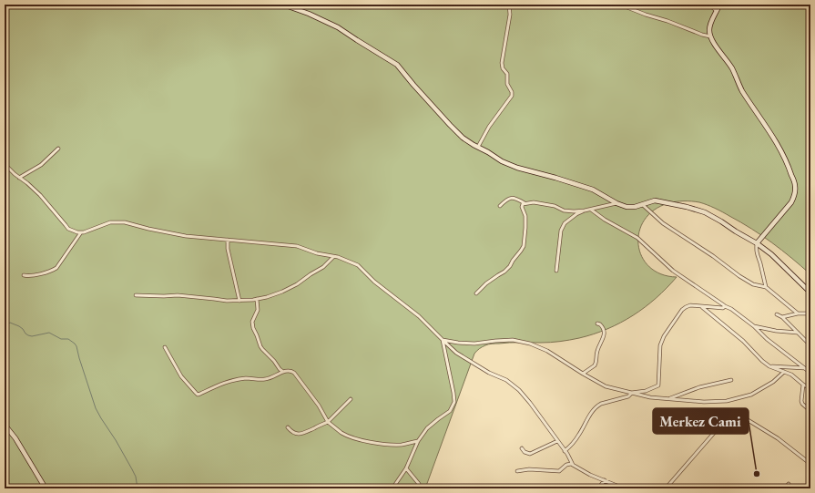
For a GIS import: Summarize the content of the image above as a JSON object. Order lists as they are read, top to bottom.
{
  "places": ["Merkez Cami"]
}
